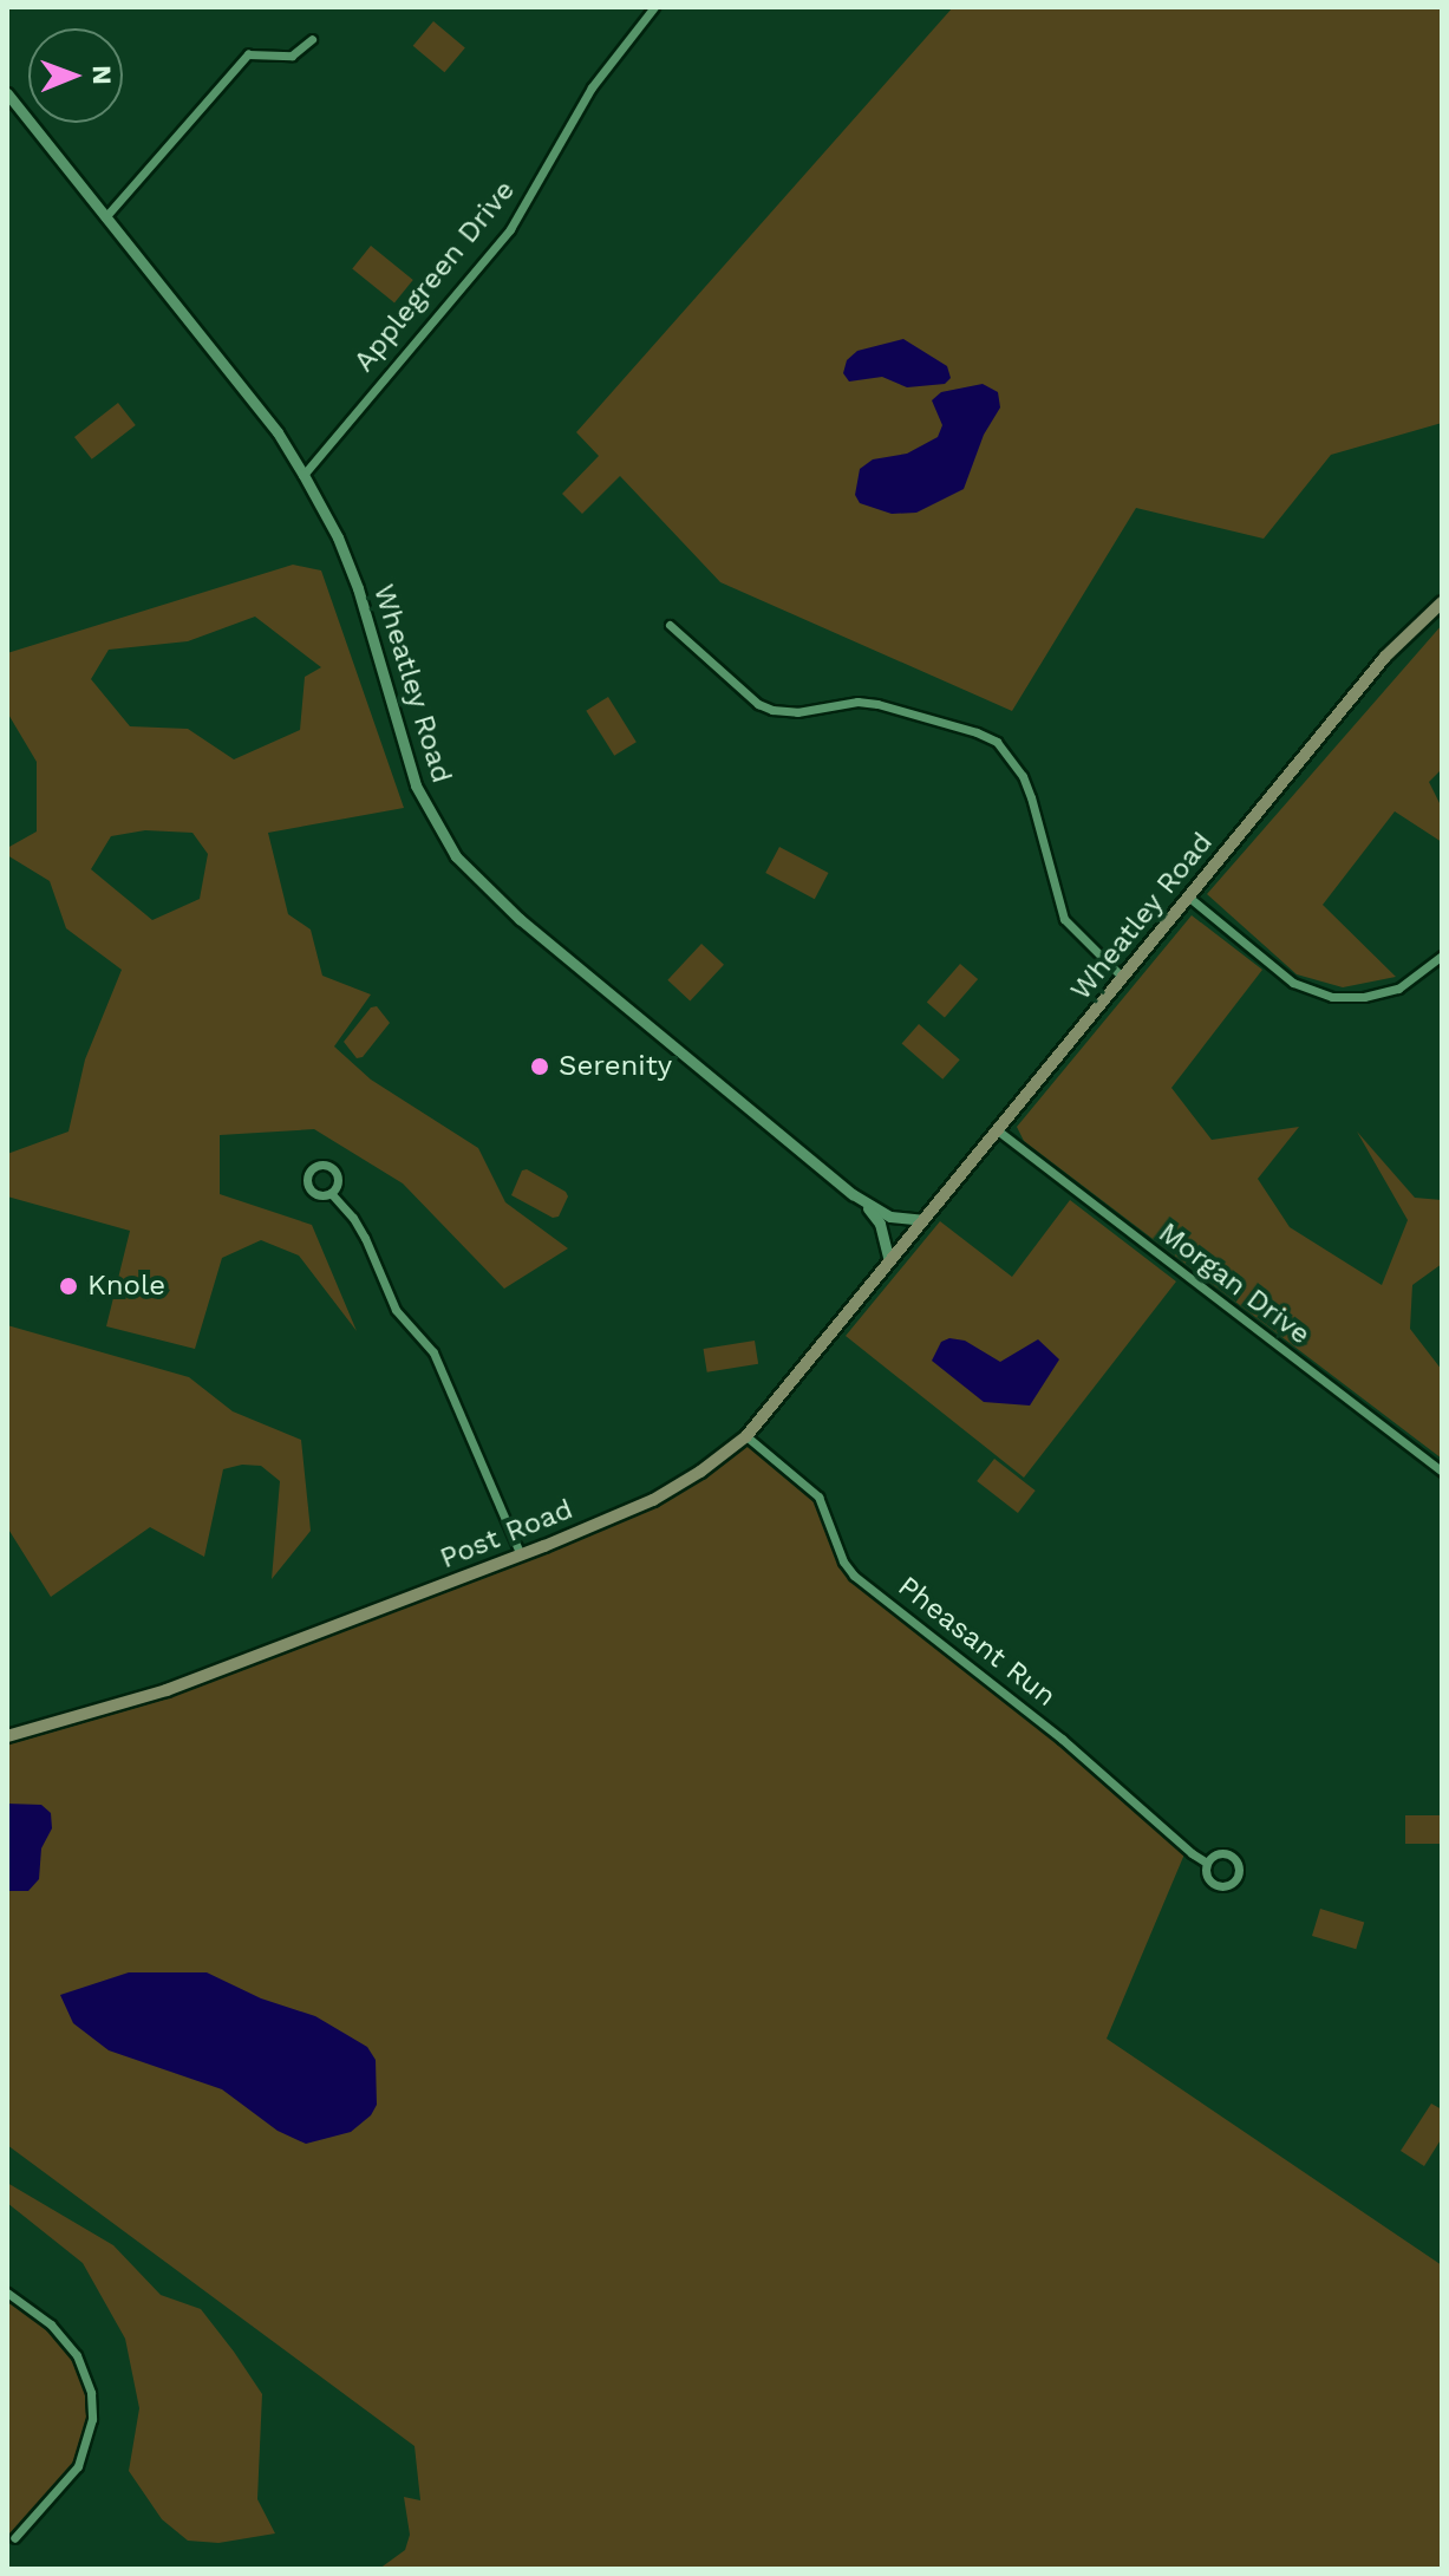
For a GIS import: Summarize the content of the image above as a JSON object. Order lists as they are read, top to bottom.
{
  "streets": {
    "main road": ["Wheatley Road", "Post Road"],
    "street": ["Applegreen Drive", "Morgan Drive", "Pheasant Run"]
  },
  "crossings": [
    ["Applegreen Drive", "Wheatley Road"],
    ["Wheatley Road", "Morgan Drive"],
    ["Wheatley Road", "Post Road"],
    ["Post Road", "Pheasant Run"]
  ],
  "places": ["Serenity", "Knole"],
  "north": "right"
}
